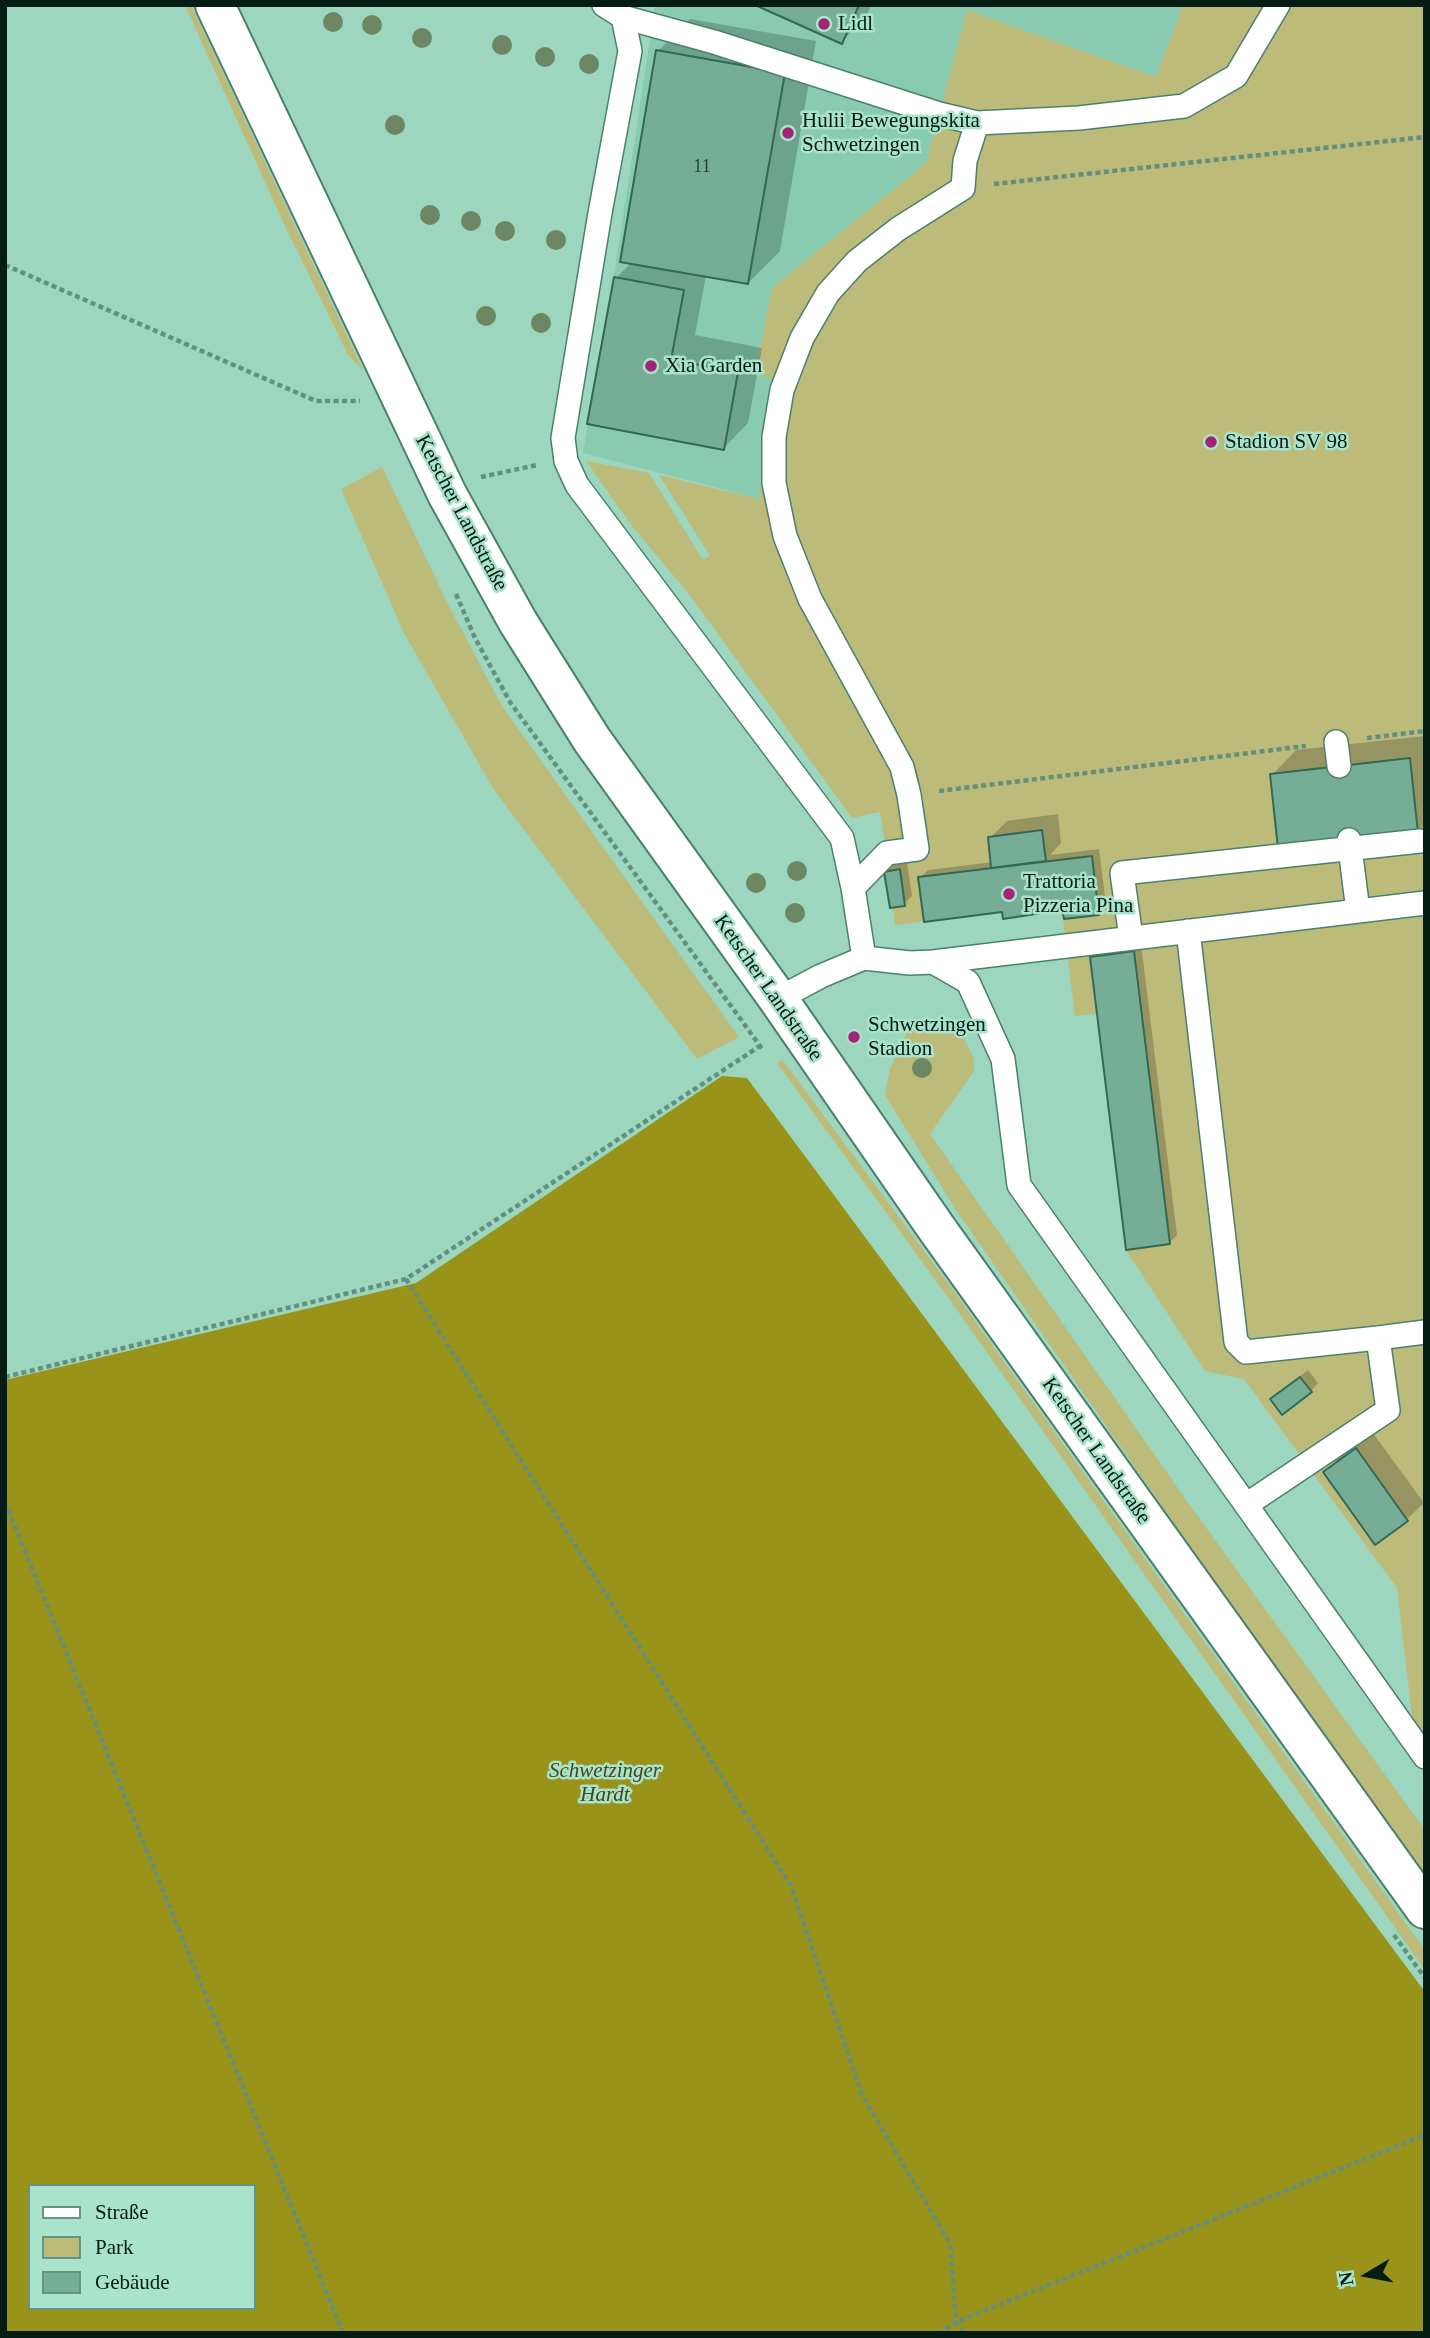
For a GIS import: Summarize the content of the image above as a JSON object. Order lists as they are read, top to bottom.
{
  "streets": {
    "street": ["Ketscher Landstraße"]
  },
  "parks": ["Schwetzinger Hardt"],
  "places": [
    "Lidl",
    "Hulii Bewegungskita Schwetzingen",
    "Xia Garden",
    "Stadion SV 98",
    "Trattoria Pizzeria Pina",
    "Schwetzingen Stadion"
  ],
  "house_numbers": ["11"],
  "legend": ["Straße", "Park", "Gebäude"],
  "north": "left"
}
